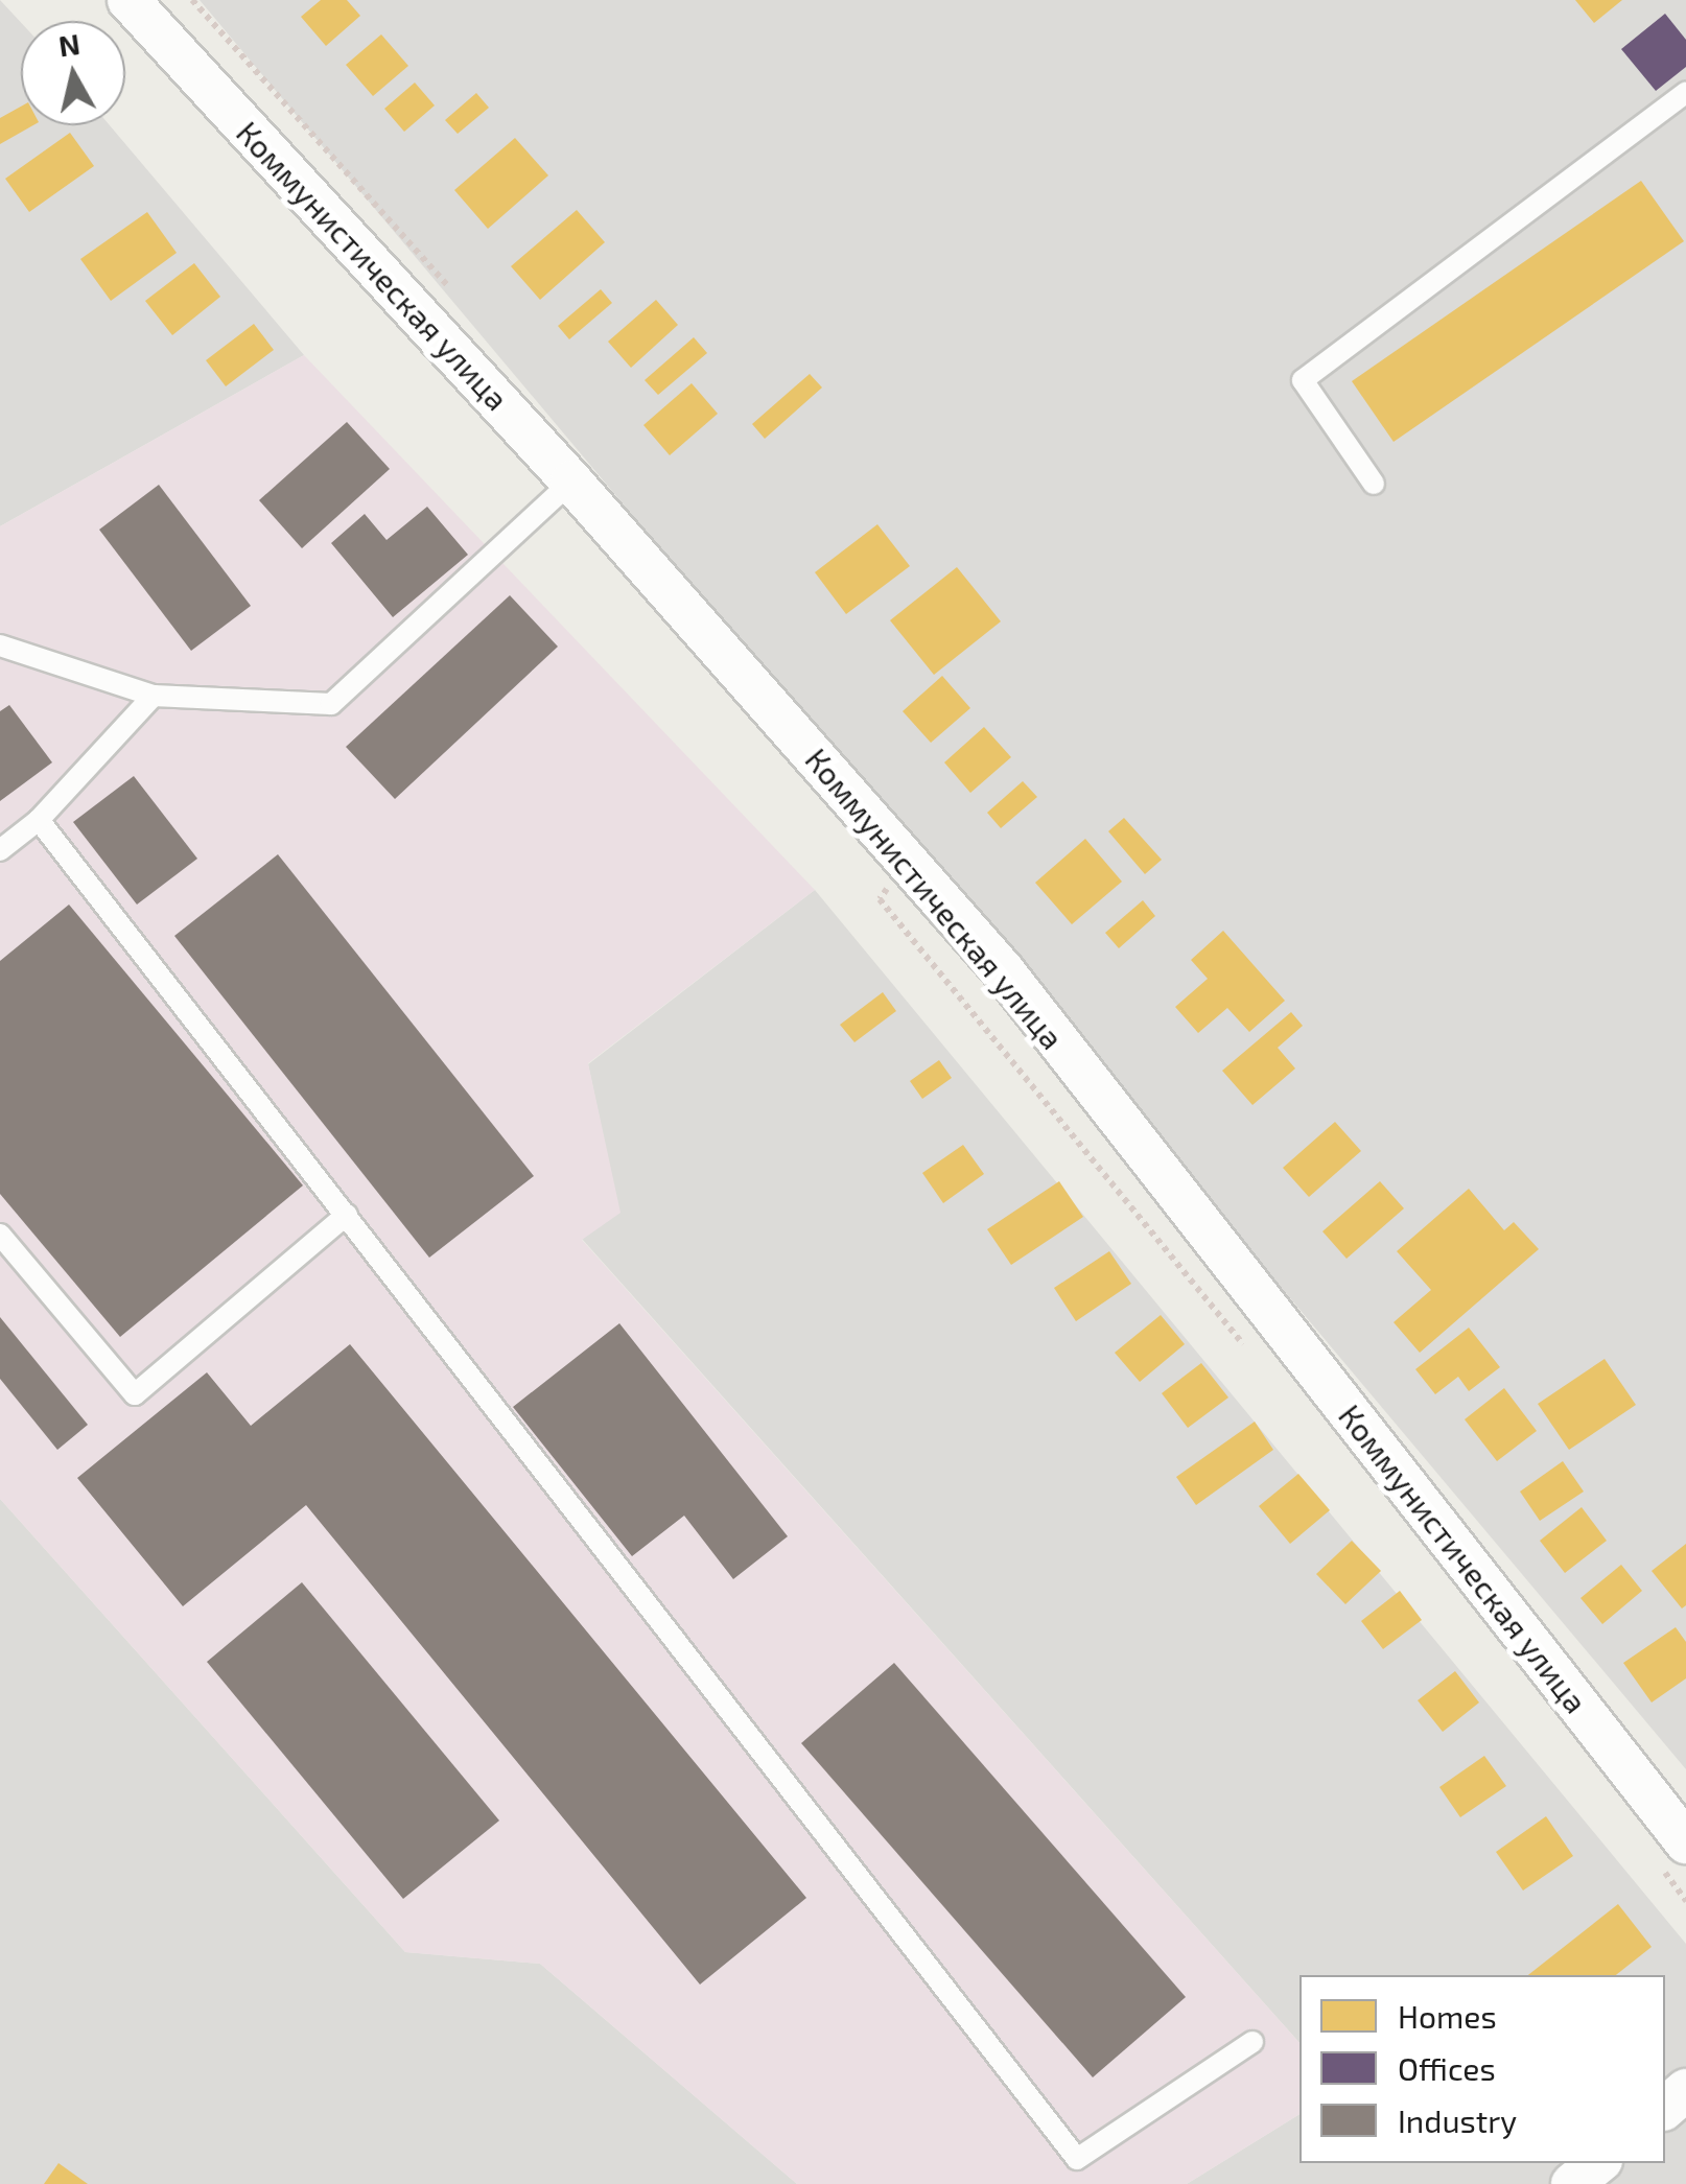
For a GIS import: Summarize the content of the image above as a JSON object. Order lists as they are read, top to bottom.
{
  "streets": {
    "street": ["Коммунистическая улица"]
  },
  "legend": ["Homes", "Offices", "Industry"],
  "north": "top"
}
